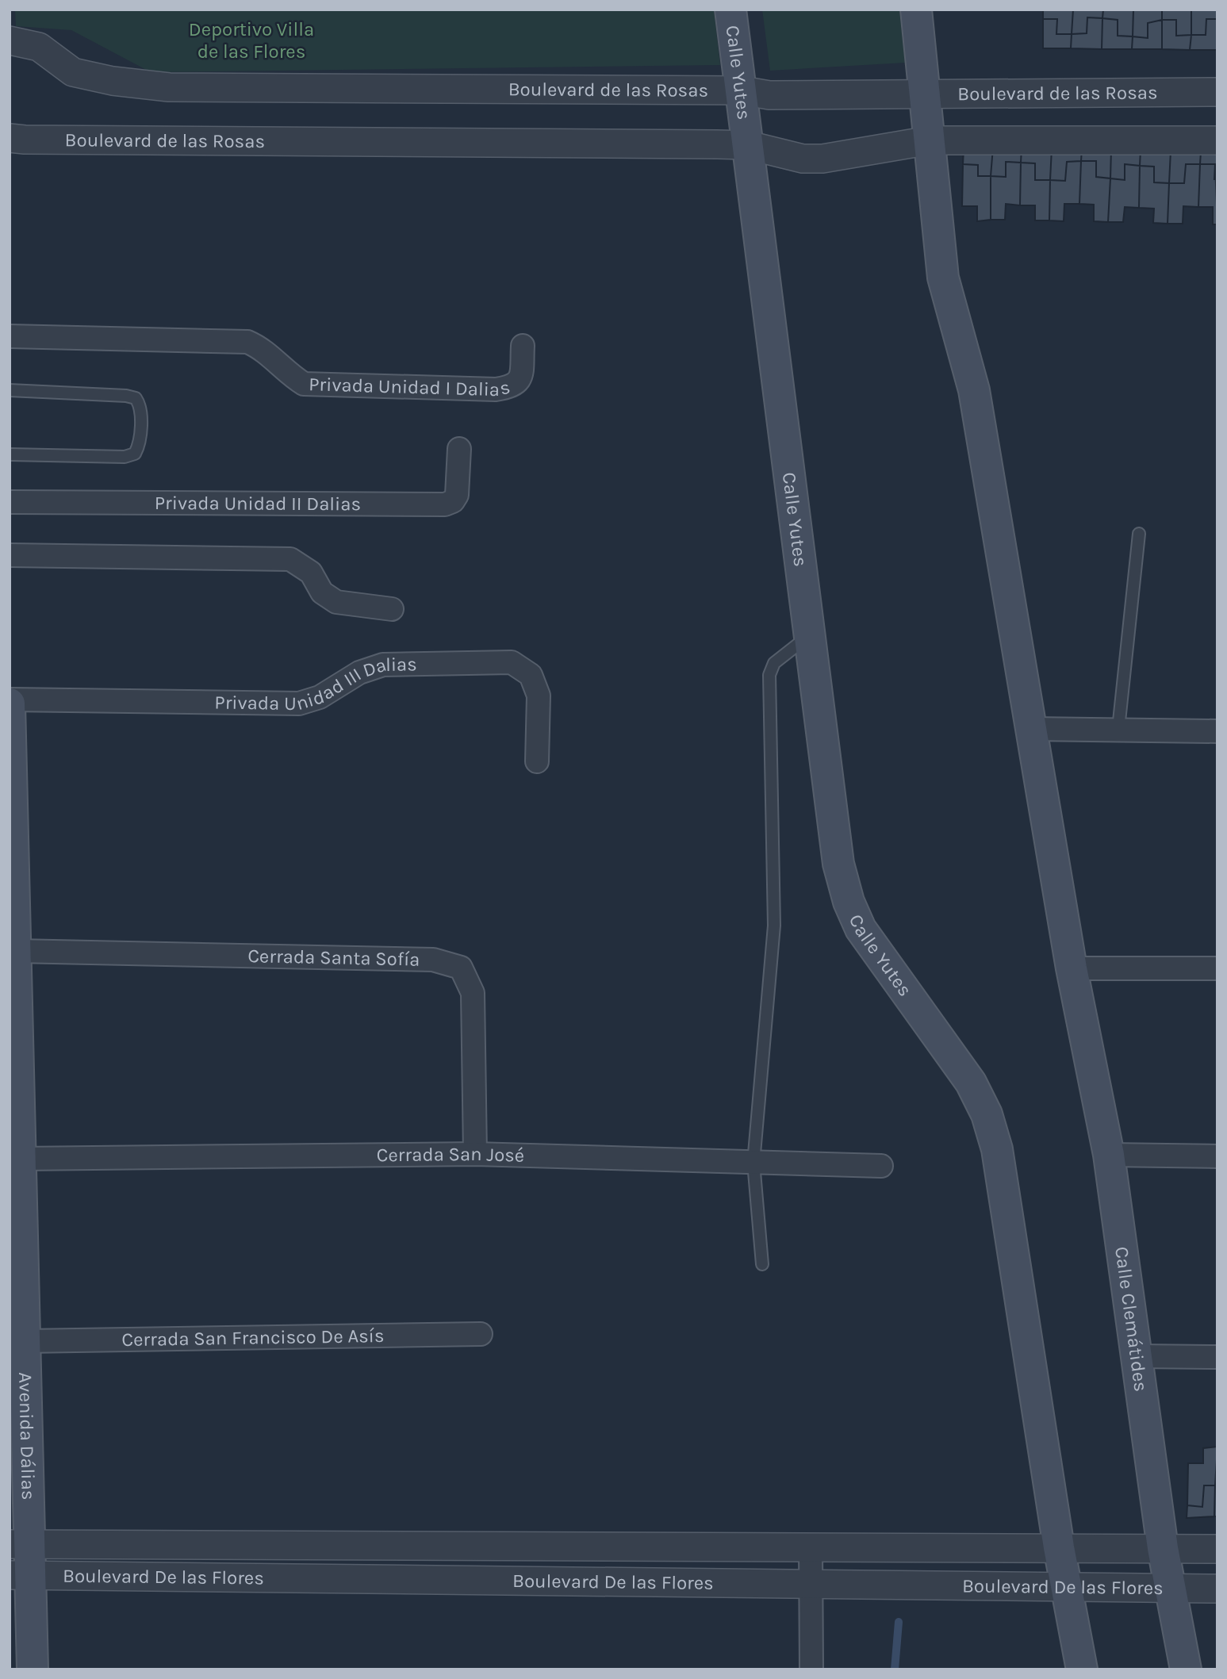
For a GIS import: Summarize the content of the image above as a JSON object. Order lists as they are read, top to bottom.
{
  "streets": {
    "main road": ["Calle Yutes", "Calle Clemátides", "Avenida Dálias"],
    "street": [
      "Boulevard de las Rosas",
      "Privada Unidad I Dalias",
      "Privada Unidad II Dalias",
      "Privada Unidad III Dalias",
      "Cerrada Santa Sofía",
      "Cerrada San José",
      "Cerrada San Francisco De Asís",
      "Boulevard De las Flores"
    ]
  },
  "crossings": [
    ["Calle Yutes", "Boulevard de las Rosas"],
    ["Calle Yutes", "Boulevard De las Flores"],
    ["Cerrada Santa Sofía", "Cerrada San José"],
    ["Cerrada Santa Sofía", "Avenida Dálias"],
    ["Cerrada San José", "Avenida Dálias"],
    ["Calle Clemátides", "Boulevard De las Flores"],
    ["Cerrada San Francisco De Asís", "Avenida Dálias"],
    ["Avenida Dálias", "Boulevard De las Flores"]
  ],
  "parks": ["Deportivo Villa de las Flores"]
}
